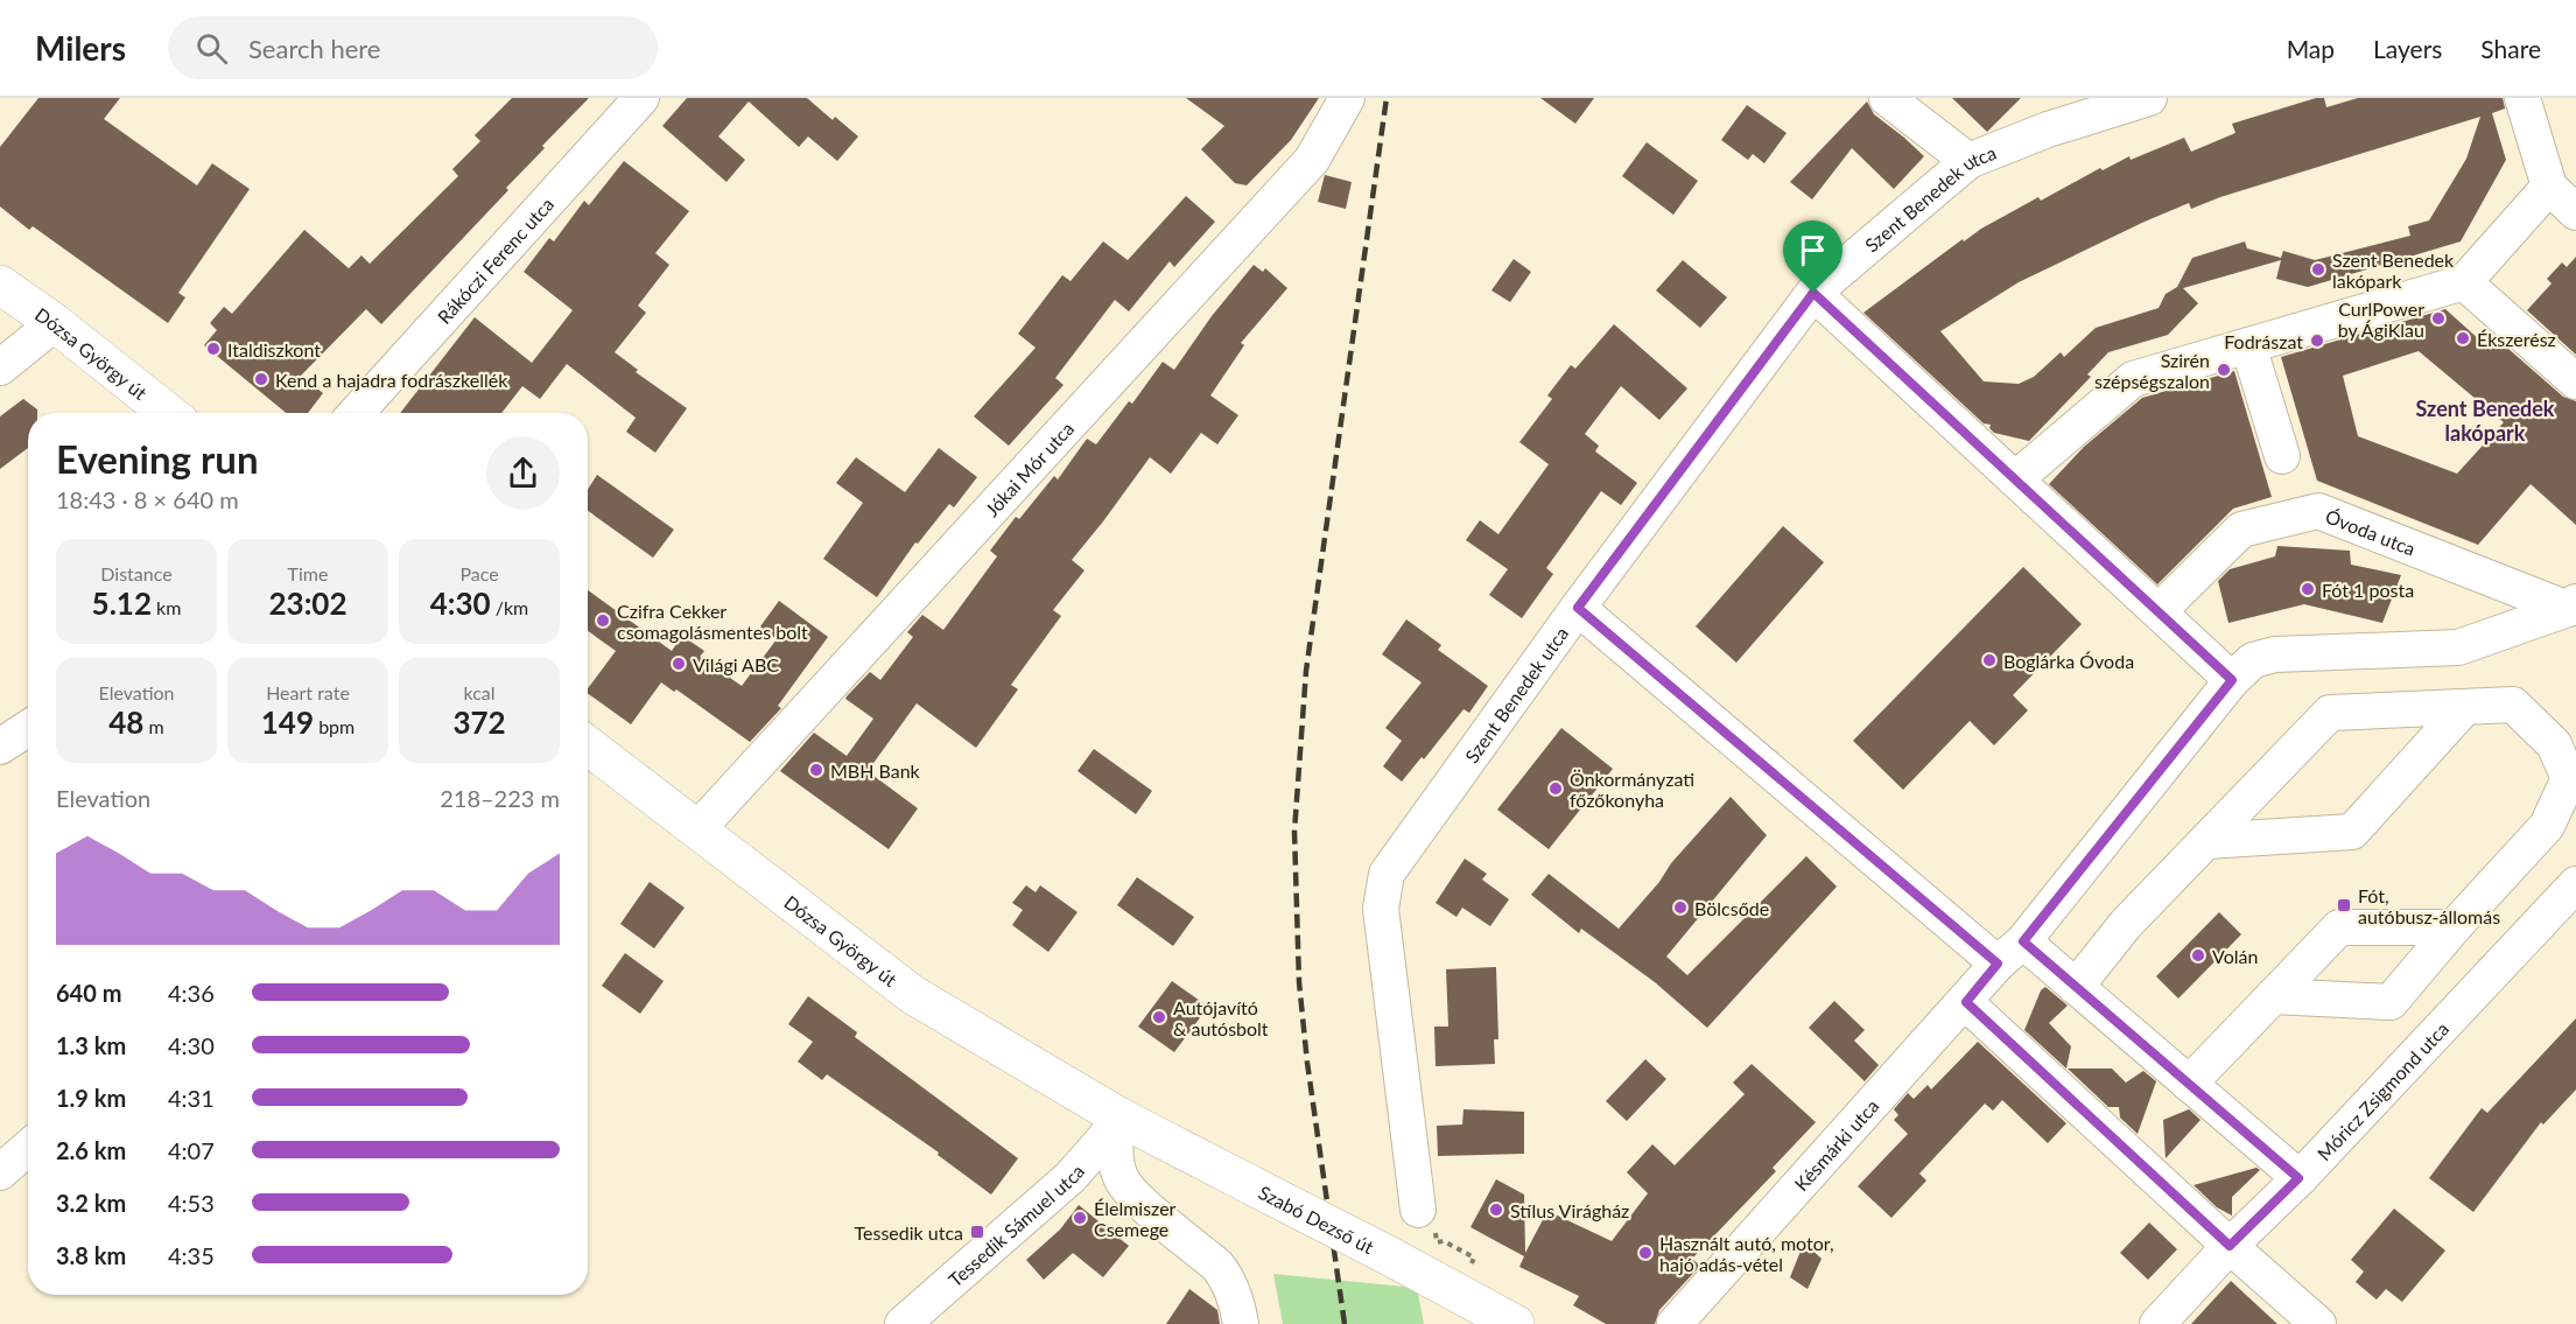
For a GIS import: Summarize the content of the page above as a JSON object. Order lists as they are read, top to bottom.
{
  "streets": {
    "main road": ["Dózsa György út", "Szabó Dezső út"],
    "street": [
      "Szent Benedek utca",
      "Rákóczi Ferenc utca",
      "Jókai Mór utca",
      "Óvoda utca",
      "Móricz Zsigmond utca",
      "Késmárki utca",
      "Tessedik Sámuel utca"
    ]
  },
  "crossings": [
    ["Dózsa György út", "Jókai Mór utca"],
    ["Dózsa György út", "Szabó Dezső út"],
    ["Dózsa György út", "Tessedik Sámuel utca"],
    ["Óvoda utca", "Késmárki utca"],
    ["Szabó Dezső út", "Tessedik Sámuel utca"]
  ],
  "districts": ["Szent Benedek lakópark"],
  "places": {
    "other": [
      "Szent Benedek lakópark",
      "CurlPower by ÁgiKlau",
      "Ékszerész",
      "Fodrászat",
      "Italdiszkont",
      "Szirén szépségszalon",
      "Kend a hajadra fodrászkellék",
      "Fót 1 posta",
      "Czifra Cekker csomagolásmentes bolt",
      "Boglárka Óvoda",
      "Világi ABC",
      "MBH Bank",
      "Önkormányzati főzőkonyha",
      "Bölcsőde",
      "Volán",
      "Autójavító & autósbolt",
      "Stílus Virágház",
      "Élelmiszer Csemege",
      "Használt autó, motor, hajó adás-vétel"
    ],
    "transit": ["Fót, autóbusz-állomás", "Tessedik utca"]
  },
  "page": {
    "header": "Milers",
    "search": "Search here",
    "nav": ["Map", "Layers", "Share"],
    "heading": ["Evening run", "18:43 · 8 × 640 m"],
    "stats": [
      ["Distance", "5.12 km"],
      ["Time", "23:02"],
      ["Pace", "4:30 /km"],
      ["Elevation", "48 m"],
      ["Heart rate", "149 bpm"],
      ["kcal", "372"]
    ],
    "chart": ["Elevation", "218–223 m"],
    "list": [
      {
        "name": "640 m",
        "note": "4:36"
      },
      {
        "name": "1.3 km",
        "note": "4:30"
      },
      {
        "name": "1.9 km",
        "note": "4:31"
      },
      {
        "name": "2.6 km",
        "note": "4:07"
      },
      {
        "name": "3.2 km",
        "note": "4:53"
      },
      {
        "name": "3.8 km",
        "note": "4:35"
      }
    ]
  }
}
